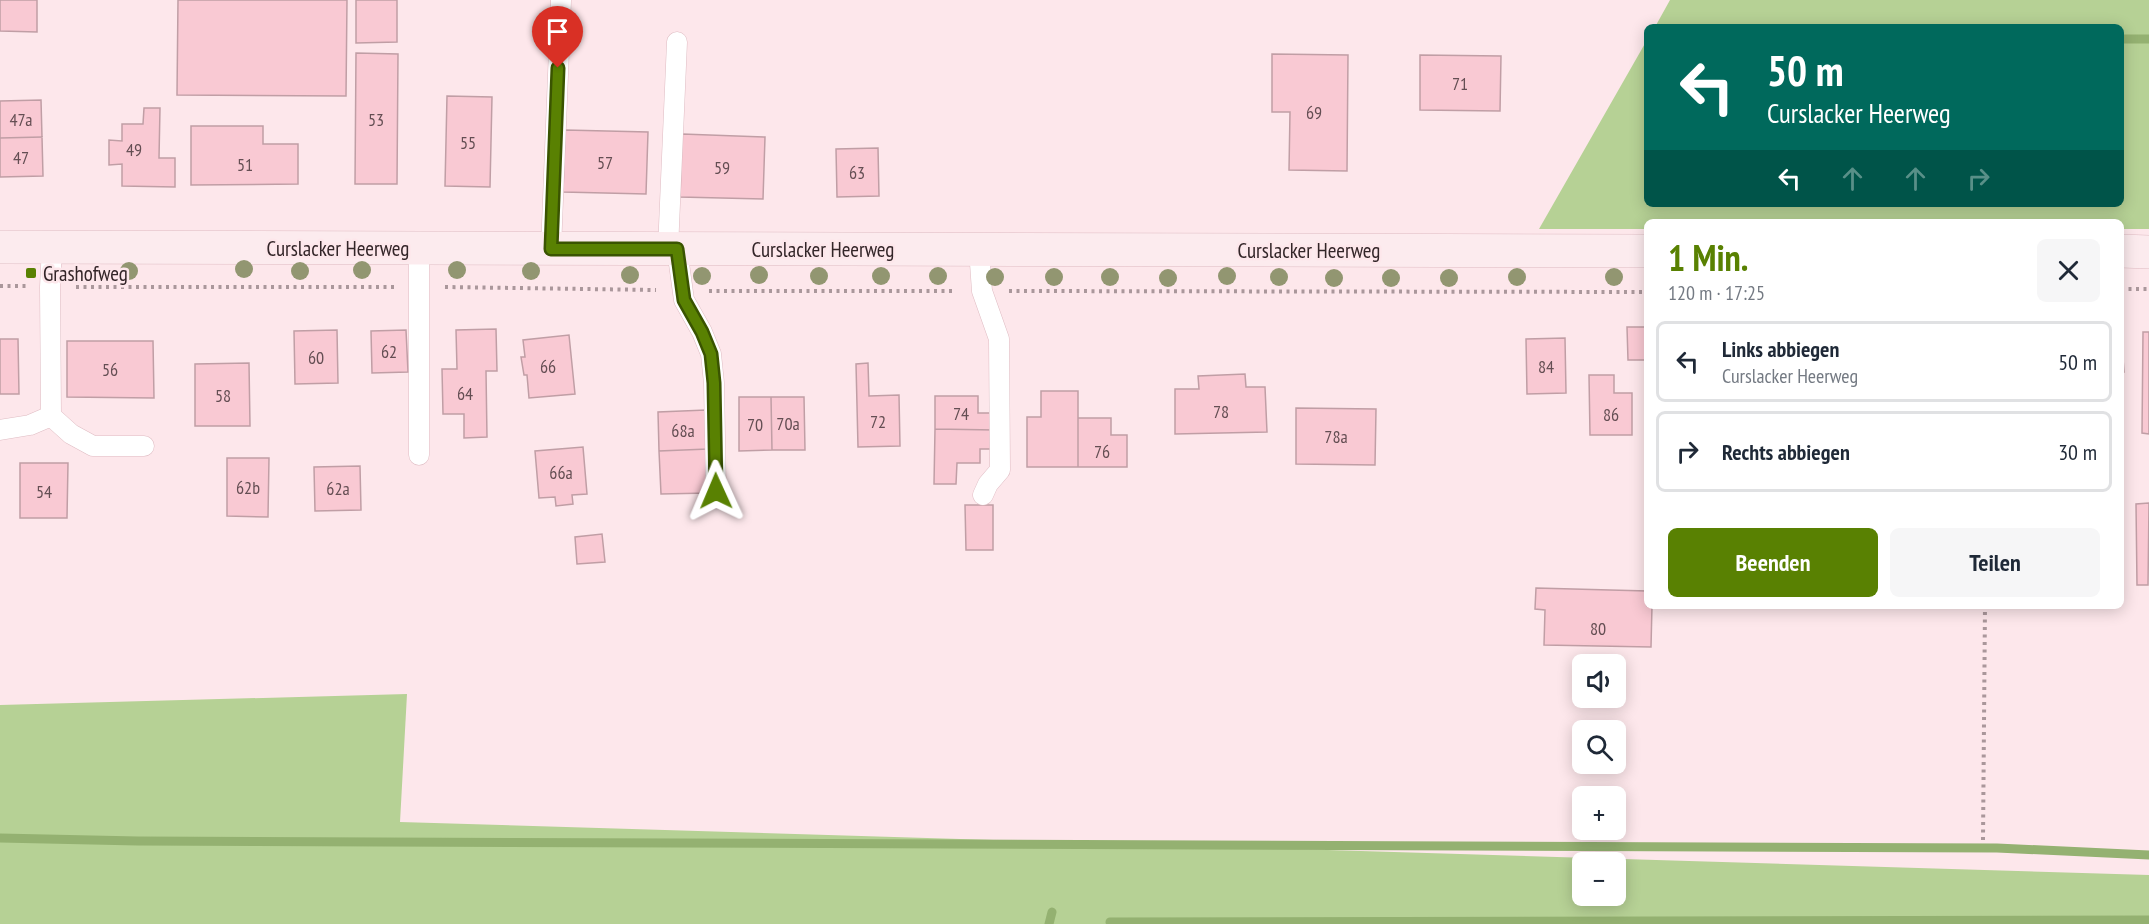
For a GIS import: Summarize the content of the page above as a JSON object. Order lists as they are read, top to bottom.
{
  "streets": {
    "main road": ["Curslacker Heerweg"]
  },
  "places": {
    "transit": ["Grashofweg"]
  },
  "house_numbers": [
    "71",
    "69",
    "47a",
    "53",
    "55",
    "49",
    "47",
    "57",
    "51",
    "59",
    "63",
    "62",
    "60",
    "66",
    "84",
    "56",
    "64",
    "58",
    "78",
    "74",
    "86",
    "72",
    "70a",
    "70",
    "68a",
    "78a",
    "76",
    "66a",
    "62b",
    "62a",
    "54",
    "80"
  ],
  "page": {
    "turn": ["50 m", "Curslacker Heerweg"],
    "heading": ["1 Min.", "120 m · 17:25"],
    "list": [
      {
        "name": "Links abbiegen",
        "note": "Curslacker Heerweg",
        "value": "50 m"
      },
      {
        "name": "Rechts abbiegen",
        "value": "30 m"
      }
    ],
    "buttons": ["Beenden", "Teilen"],
    "map_buttons": ["+", "−"]
  }
}
